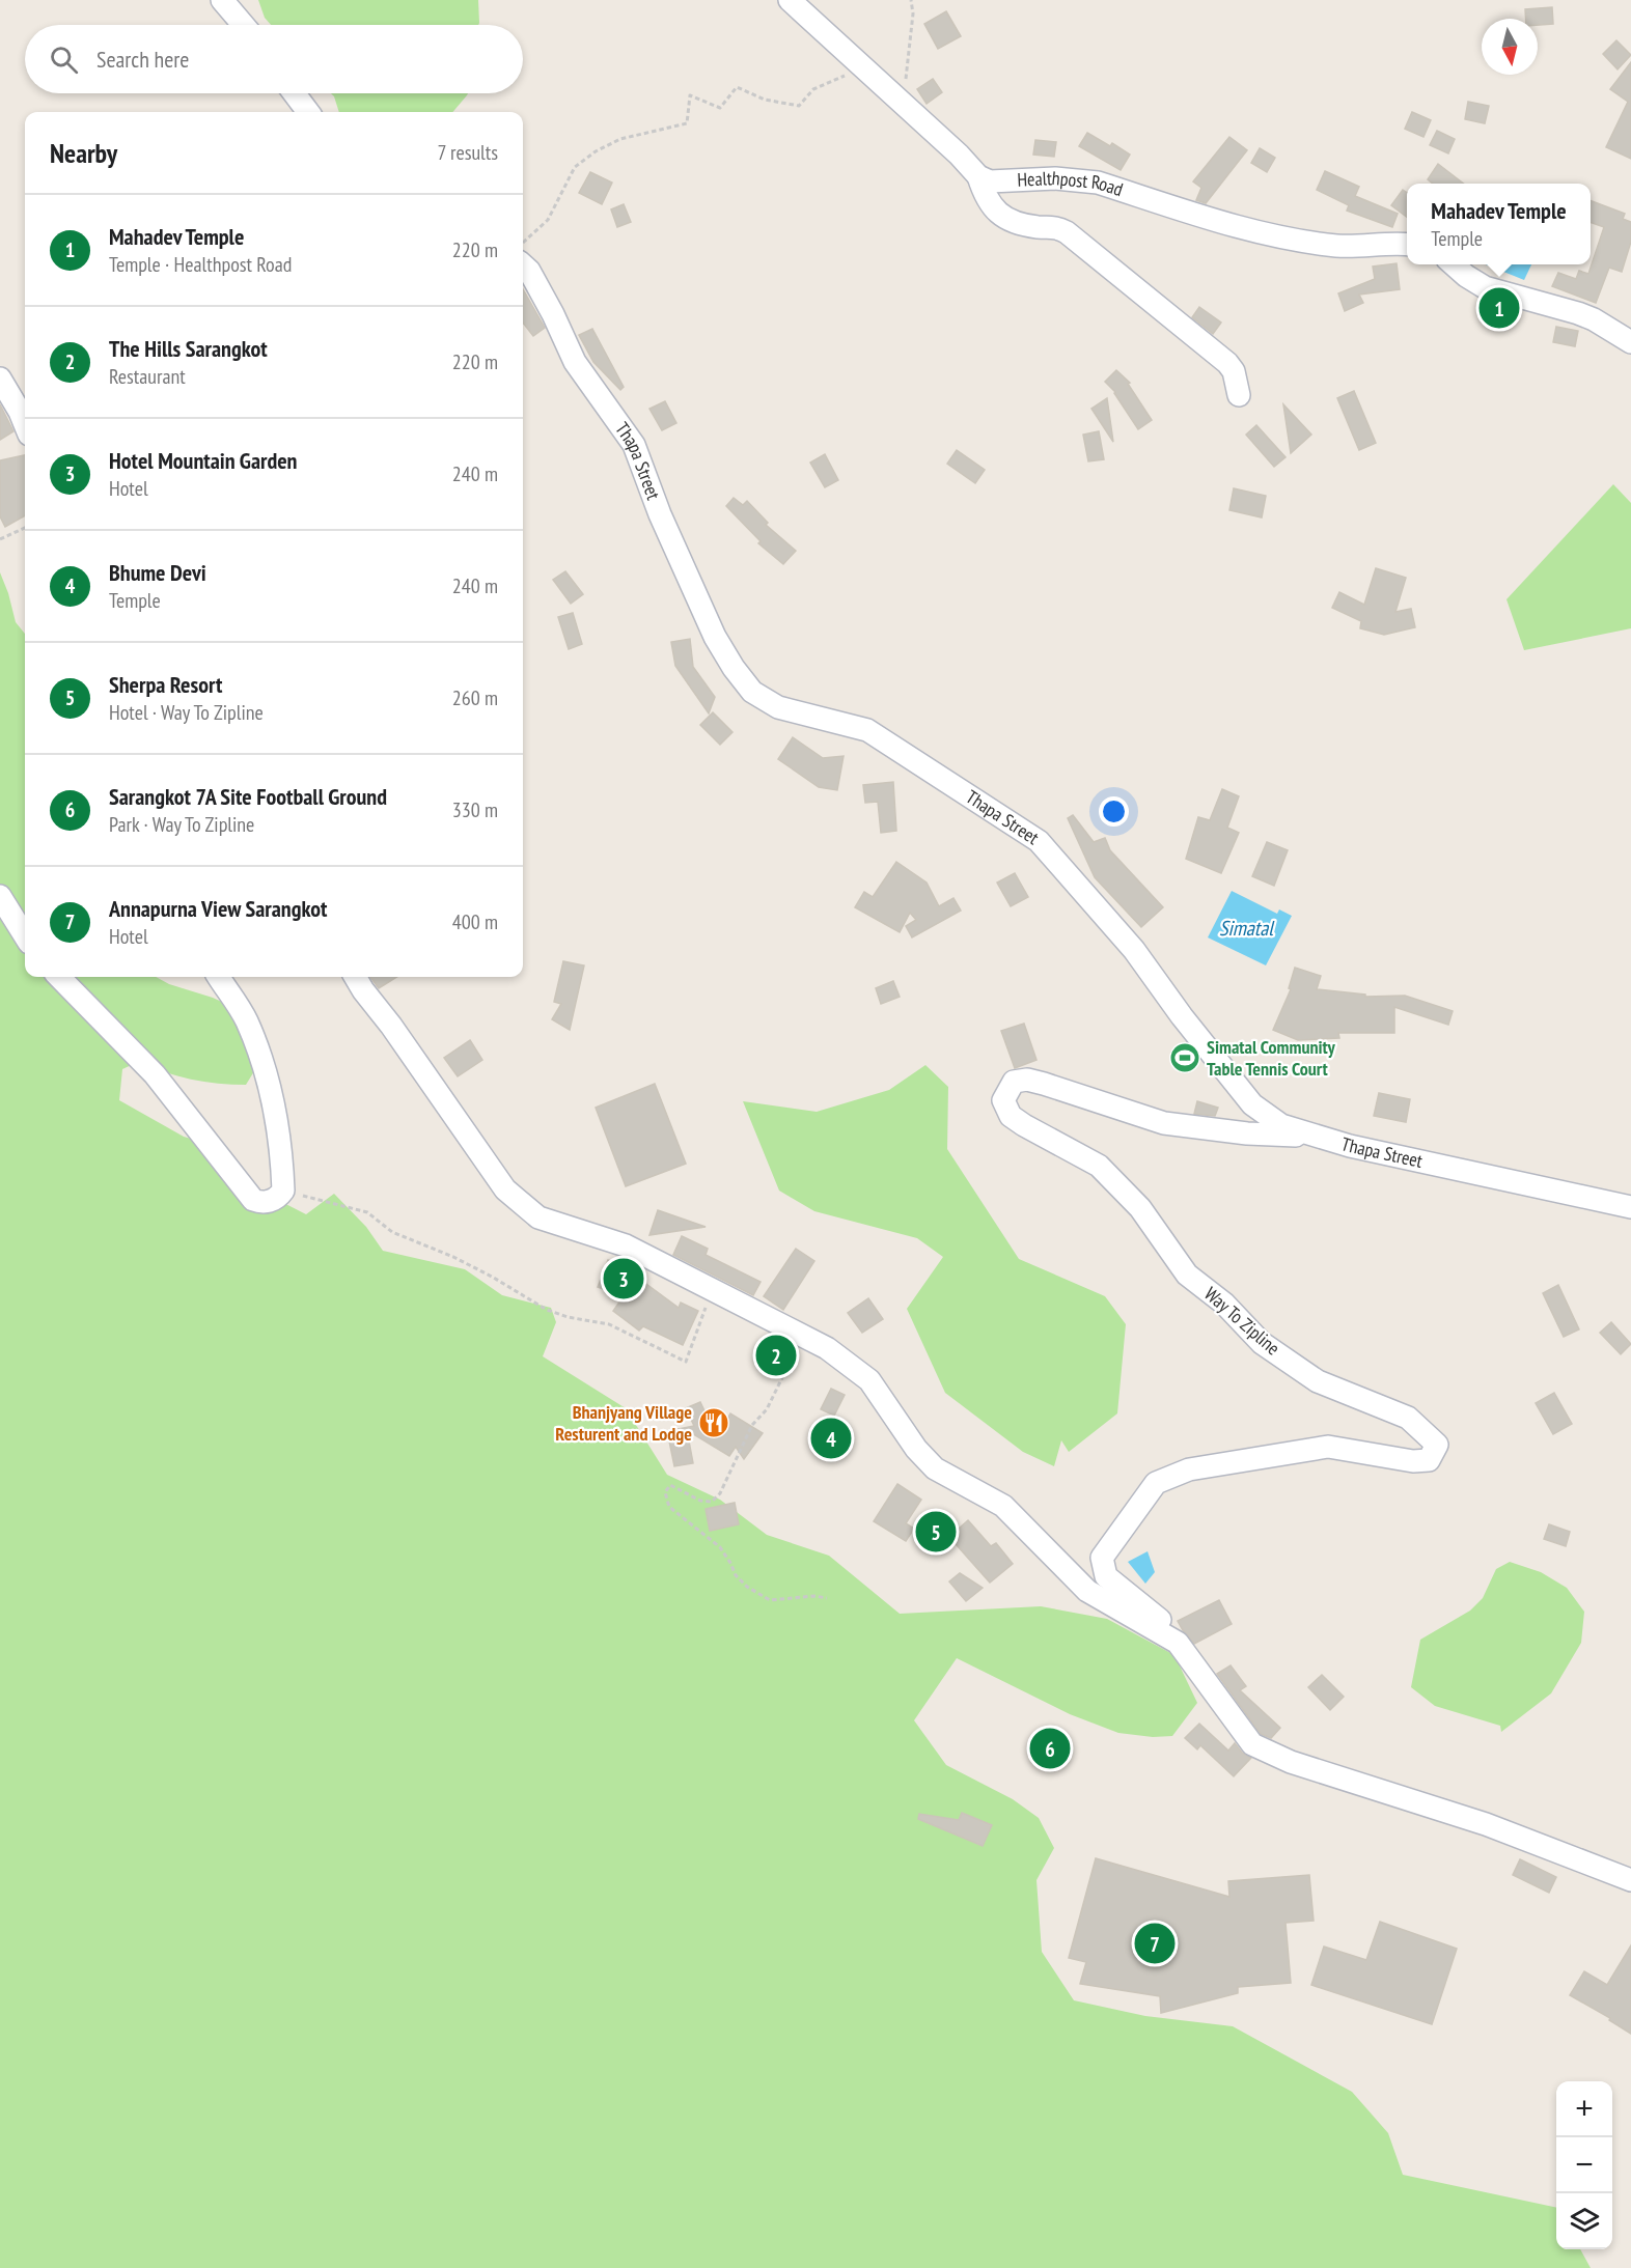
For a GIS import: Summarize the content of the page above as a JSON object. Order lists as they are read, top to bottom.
{
  "streets": {
    "street": ["Healthpost Road", "Thapa Street", "Way To Zipline"]
  },
  "crossings": [
    ["Thapa Street", "Way To Zipline"]
  ],
  "water": ["Simatal"],
  "places": {
    "sports": ["Simatal Community Table Tennis Court"],
    "restaurant": ["Bhanjyang Village Resturent and Lodge"]
  },
  "north": "bottom",
  "page": {
    "search": "Search here",
    "heading": ["Nearby", "7 results"],
    "popup": ["Mahadev Temple", "Temple"],
    "list": [
      {
        "mark": "1",
        "name": "Mahadev Temple",
        "note": "Temple · Healthpost Road",
        "value": "220 m"
      },
      {
        "mark": "2",
        "name": "The Hills Sarangkot",
        "note": "Restaurant",
        "value": "220 m"
      },
      {
        "mark": "3",
        "name": "Hotel Mountain Garden",
        "note": "Hotel",
        "value": "240 m"
      },
      {
        "mark": "4",
        "name": "Bhume Devi",
        "note": "Temple",
        "value": "240 m"
      },
      {
        "mark": "5",
        "name": "Sherpa Resort",
        "note": "Hotel · Way To Zipline",
        "value": "260 m"
      },
      {
        "mark": "6",
        "name": "Sarangkot 7A Site Football Ground",
        "note": "Park · Way To Zipline",
        "value": "330 m"
      },
      {
        "mark": "7",
        "name": "Annapurna View Sarangkot",
        "note": "Hotel",
        "value": "400 m"
      }
    ],
    "pins": [
      "1",
      "3",
      "2",
      "4",
      "5",
      "6",
      "7"
    ],
    "map_buttons": ["+", "−"]
  }
}
